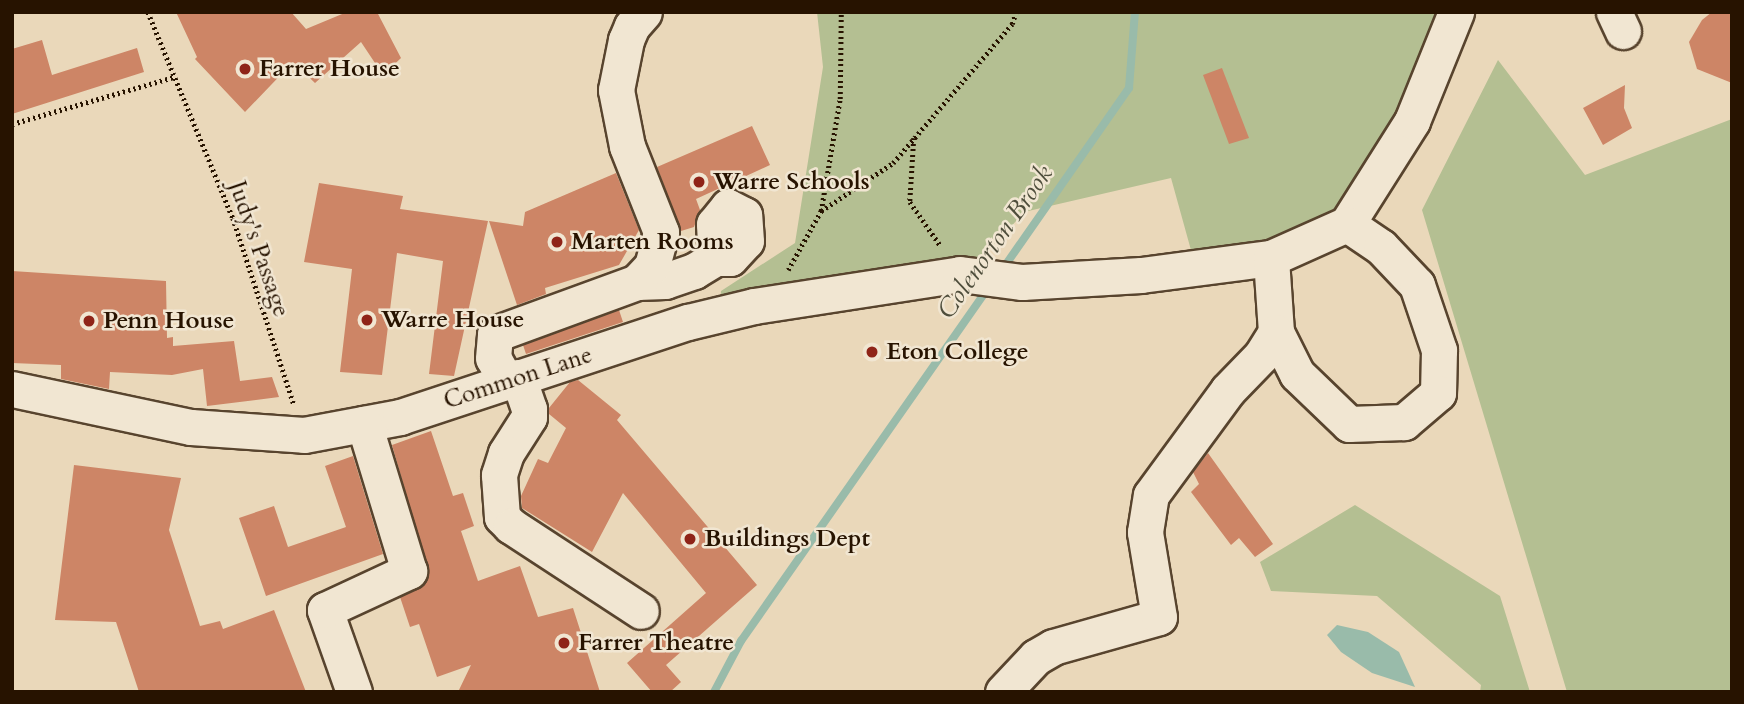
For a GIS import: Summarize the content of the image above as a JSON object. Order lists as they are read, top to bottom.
{
  "streets": {
    "street": ["Common Lane"],
    "path": ["Judy's Passage"]
  },
  "crossings": [
    ["Judy's Passage", "Common Lane"]
  ],
  "water": ["Colenorton Brook"],
  "places": [
    "Farrer House",
    "Warre Schools",
    "Marten Rooms",
    "Warre House",
    "Penn House",
    "Eton College",
    "Buildings Dept",
    "Farrer Theatre"
  ]
}
